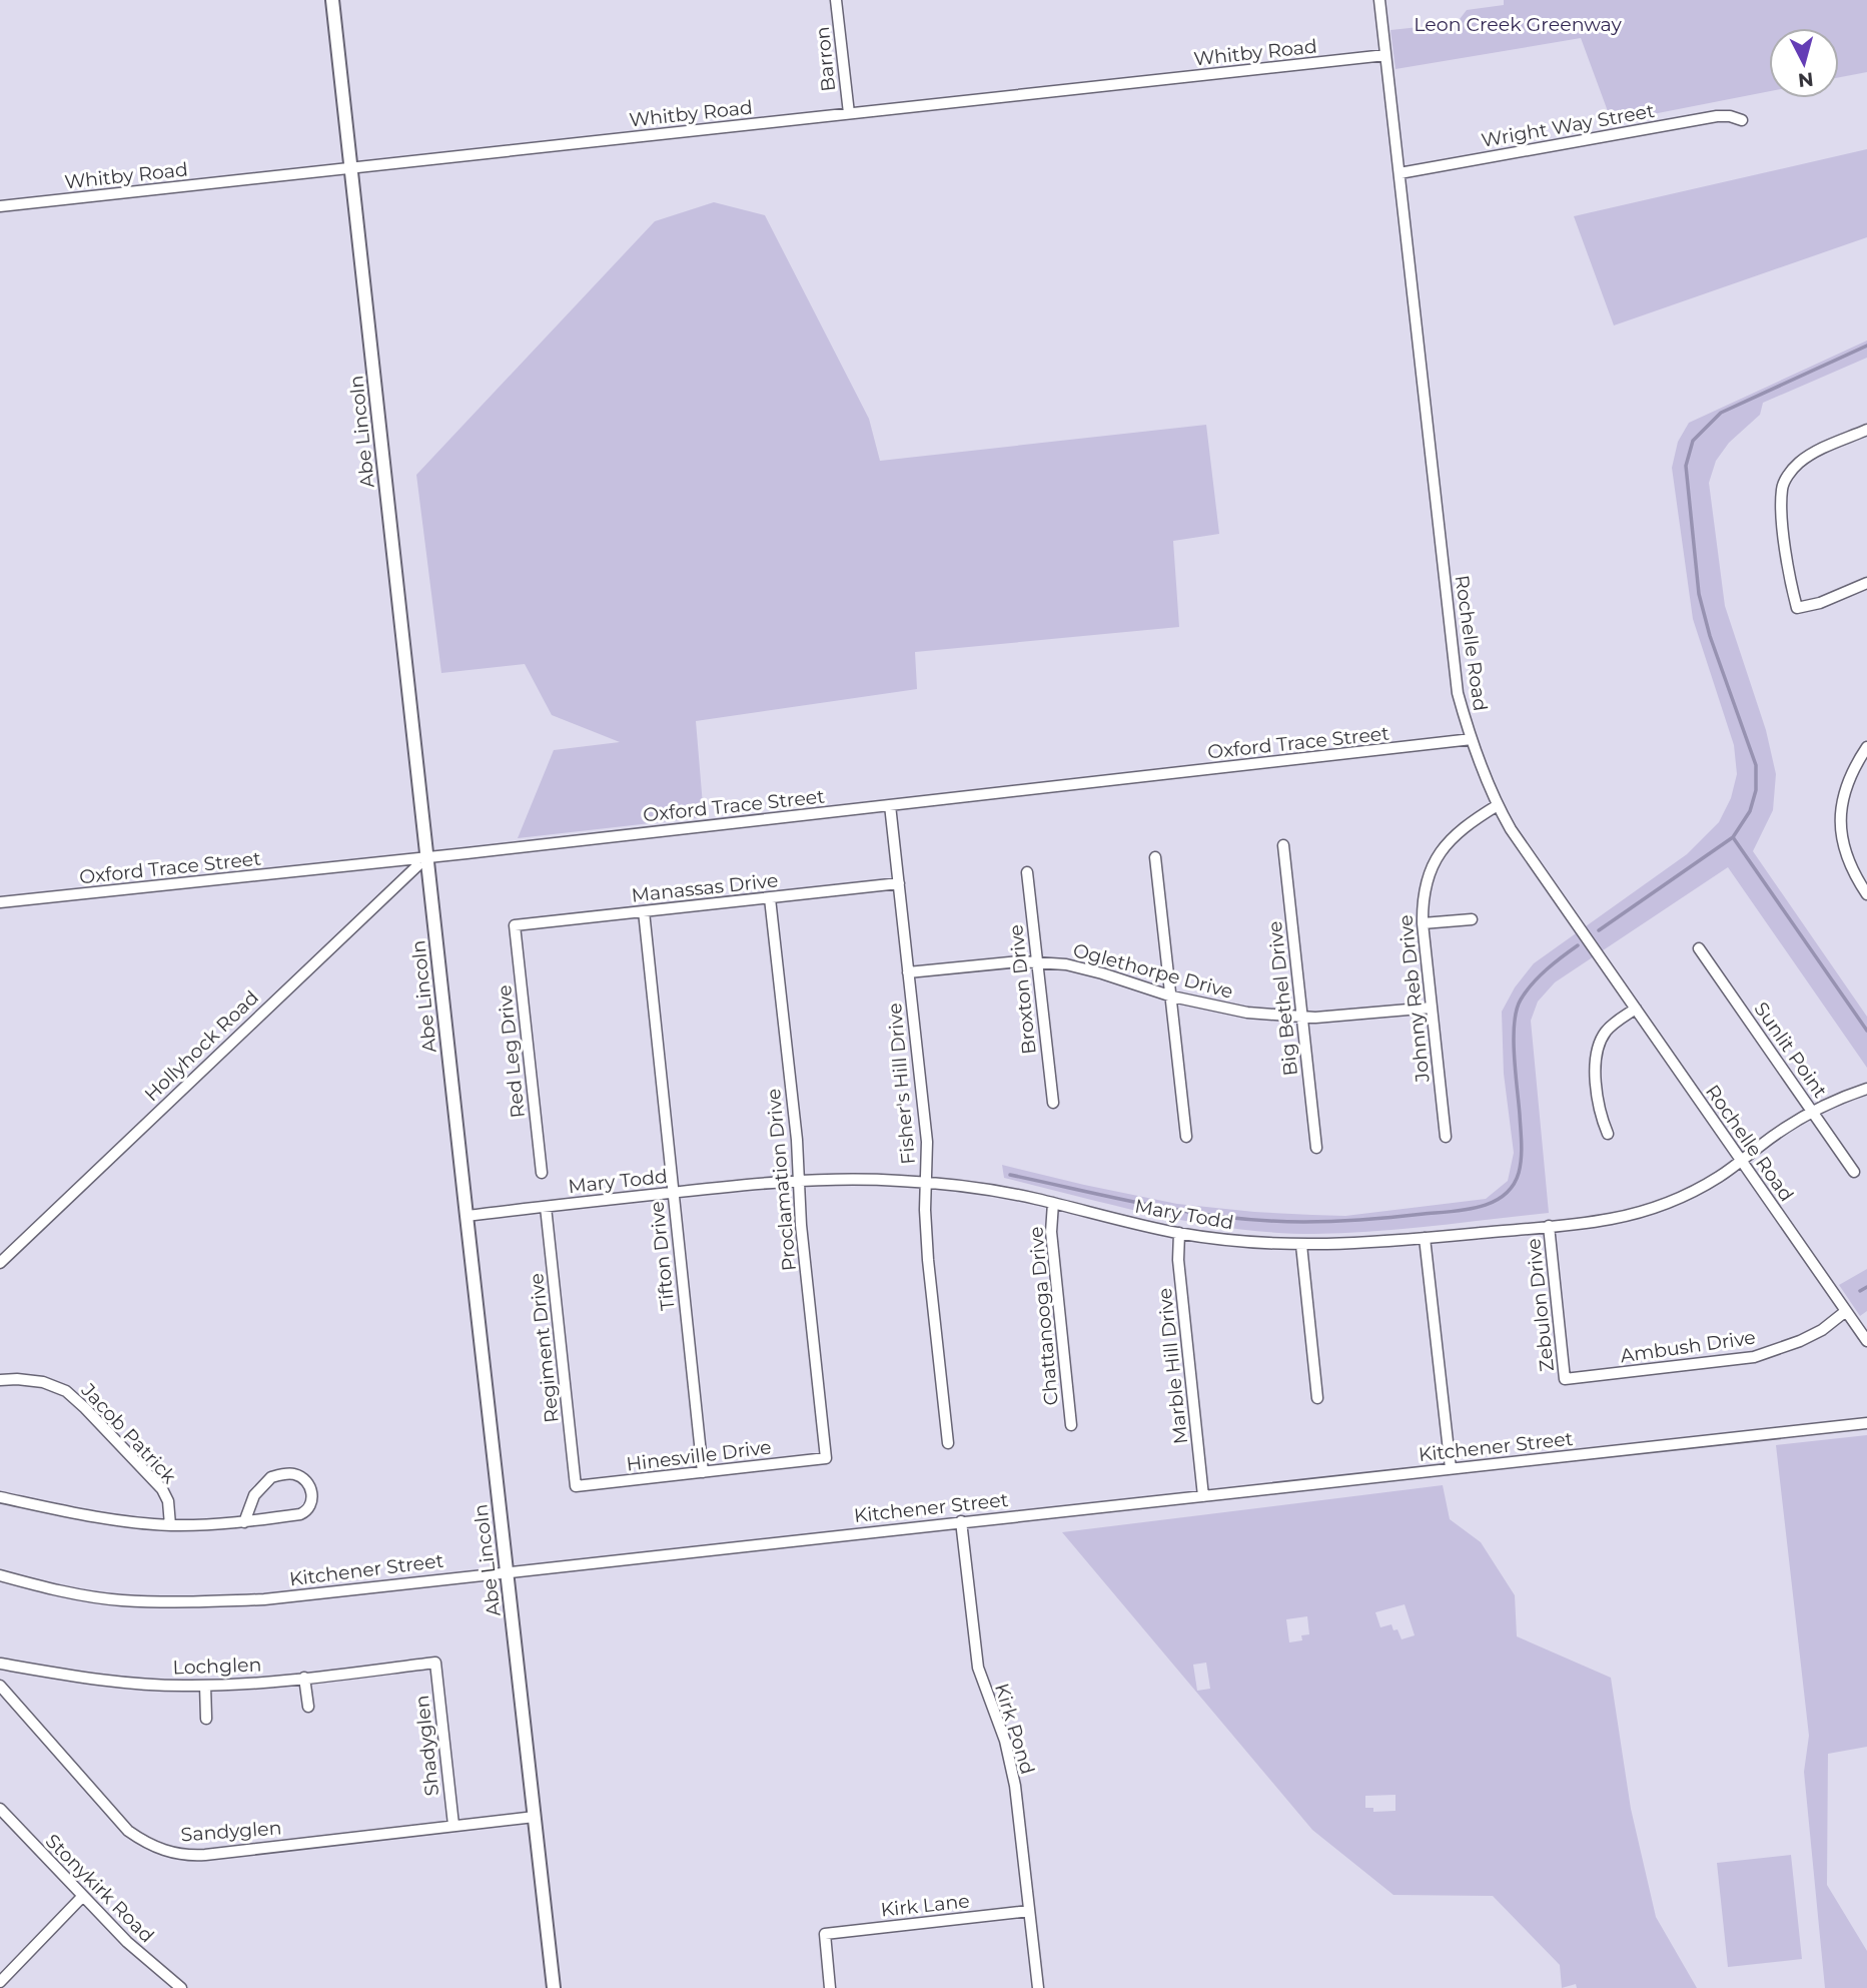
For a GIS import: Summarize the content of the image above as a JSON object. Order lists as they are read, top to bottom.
{
  "streets": {
    "street": [
      "Whitby Road",
      "Barron",
      "Wright Way Street",
      "Abe Lincoln",
      "Rochelle Road",
      "Oxford Trace Street",
      "Manassas Drive",
      "Oglethorpe Drive",
      "Broxton Drive",
      "Big Bethel Drive",
      "Johnny Reb Drive",
      "Hollyhock Road",
      "Sunlit Point",
      "Red Leg Drive",
      "Fisher's Hill Drive",
      "Proclamation Drive",
      "Mary Todd",
      "Tifton Drive",
      "Zebulon Drive",
      "Chattanooga Drive",
      "Ambush Drive",
      "Regiment Drive",
      "Marble Hill Drive",
      "Jacob Patrick",
      "Kitchener Street",
      "Hinesville Drive",
      "Lochglen",
      "Kirk Pond",
      "Shadyglen",
      "Sandyglen",
      "Stonykirk Road",
      "Kirk Lane"
    ]
  },
  "crossings": [
    ["Whitby Road", "Barron"],
    ["Whitby Road", "Abe Lincoln"],
    ["Whitby Road", "Rochelle Road"],
    ["Wright Way Street", "Rochelle Road"],
    ["Abe Lincoln", "Oxford Trace Street"],
    ["Abe Lincoln", "Hollyhock Road"],
    ["Abe Lincoln", "Mary Todd"],
    ["Abe Lincoln", "Kitchener Street"],
    ["Abe Lincoln", "Sandyglen"],
    ["Rochelle Road", "Oxford Trace Street"],
    ["Rochelle Road", "Johnny Reb Drive"],
    ["Rochelle Road", "Mary Todd"],
    ["Rochelle Road", "Ambush Drive"],
    ["Oxford Trace Street", "Hollyhock Road"],
    ["Oxford Trace Street", "Fisher's Hill Drive"],
    ["Manassas Drive", "Red Leg Drive"],
    ["Manassas Drive", "Fisher's Hill Drive"],
    ["Manassas Drive", "Proclamation Drive"],
    ["Manassas Drive", "Tifton Drive"],
    ["Oglethorpe Drive", "Broxton Drive"],
    ["Oglethorpe Drive", "Big Bethel Drive"],
    ["Oglethorpe Drive", "Johnny Reb Drive"],
    ["Oglethorpe Drive", "Fisher's Hill Drive"],
    ["Sunlit Point", "Mary Todd"],
    ["Fisher's Hill Drive", "Mary Todd"],
    ["Proclamation Drive", "Mary Todd"],
    ["Proclamation Drive", "Hinesville Drive"],
    ["Mary Todd", "Tifton Drive"],
    ["Mary Todd", "Zebulon Drive"],
    ["Mary Todd", "Chattanooga Drive"],
    ["Mary Todd", "Regiment Drive"],
    ["Mary Todd", "Marble Hill Drive"],
    ["Tifton Drive", "Hinesville Drive"],
    ["Zebulon Drive", "Ambush Drive"],
    ["Regiment Drive", "Hinesville Drive"],
    ["Marble Hill Drive", "Kitchener Street"],
    ["Kitchener Street", "Kirk Pond"],
    ["Lochglen", "Shadyglen"],
    ["Kirk Pond", "Kirk Lane"],
    ["Shadyglen", "Sandyglen"]
  ],
  "parks": ["Leon Creek Greenway"],
  "north": "bottom"
}
